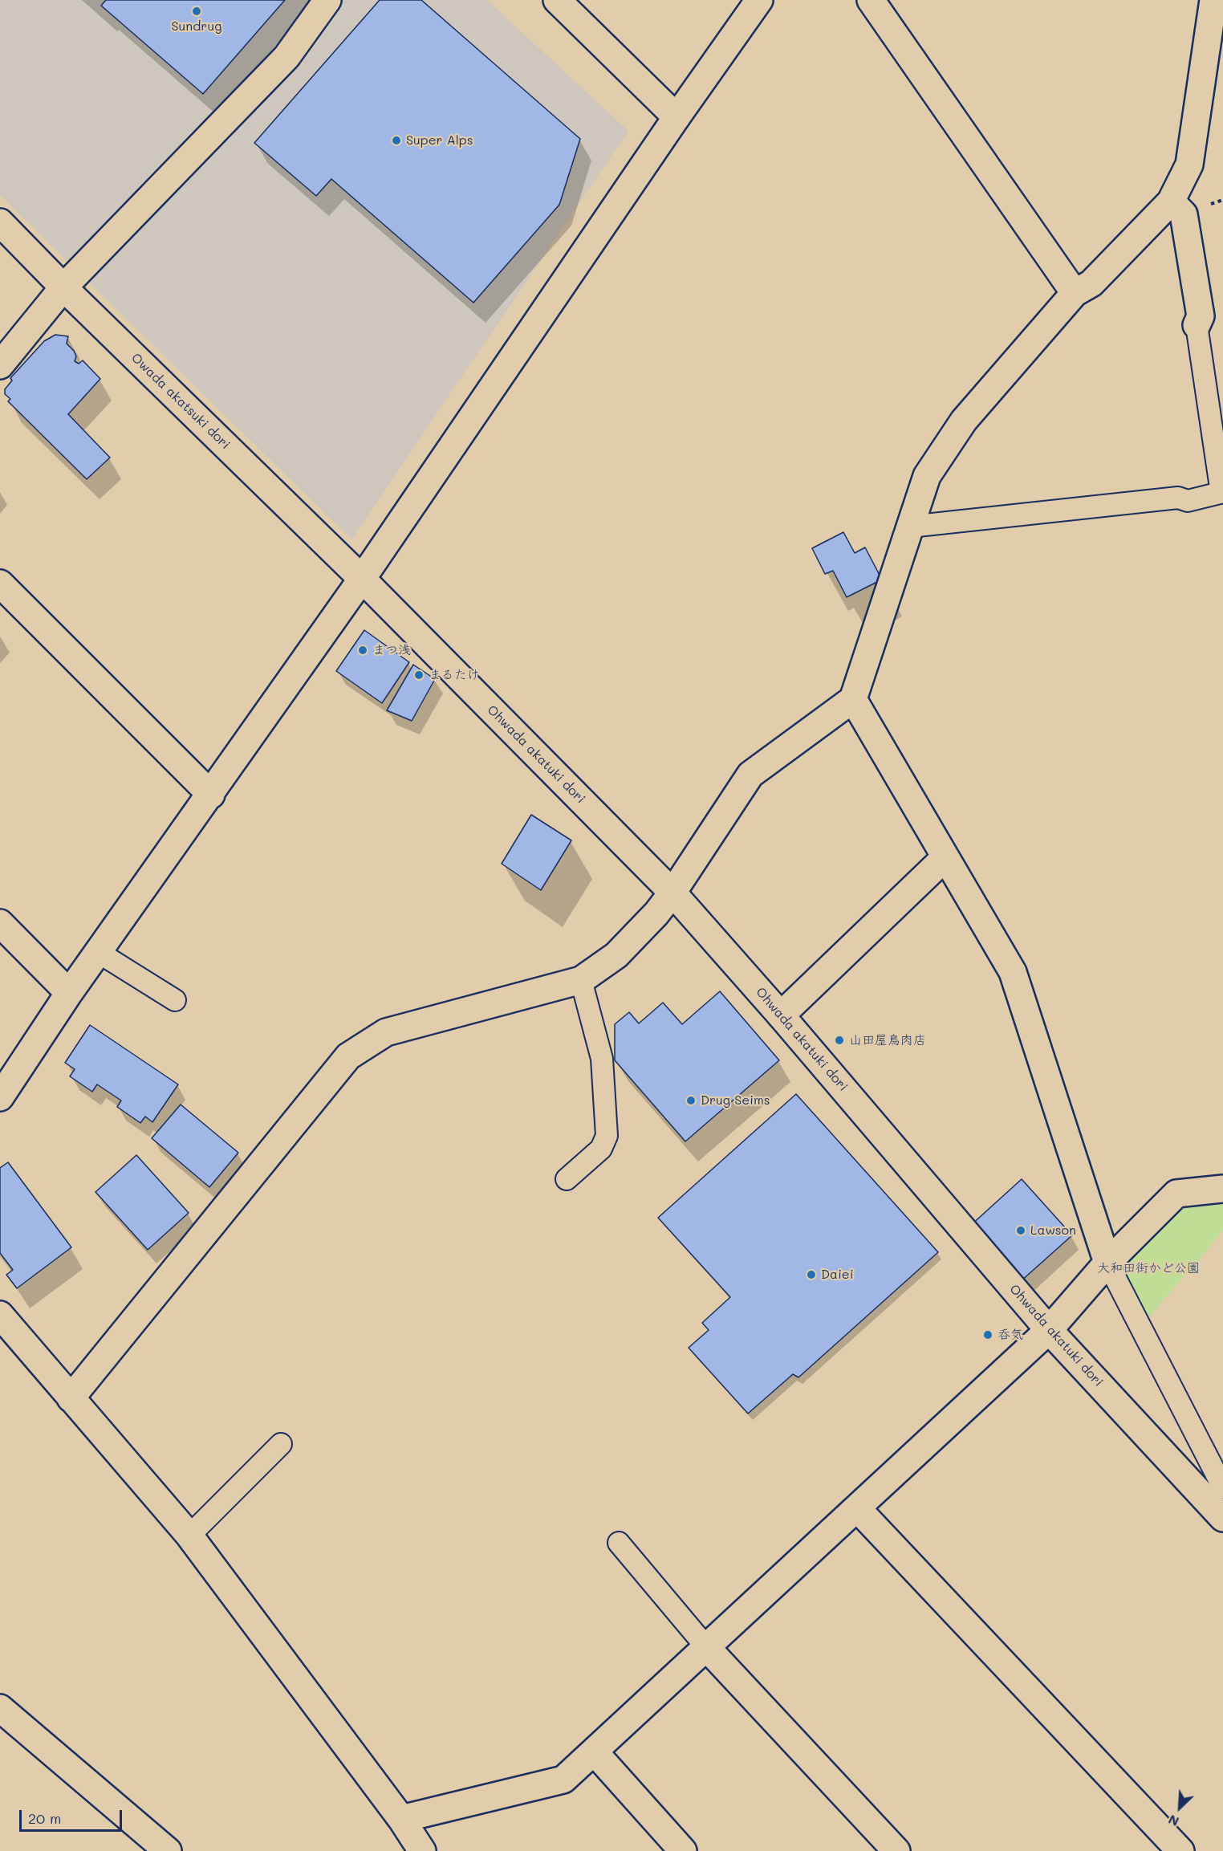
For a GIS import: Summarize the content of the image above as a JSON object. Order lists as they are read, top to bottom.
{
  "streets": {
    "street": ["Owada akatsuki dori", "Ohwada akatuki dori"]
  },
  "crossings": [
    ["Owada akatsuki dori", "Ohwada akatuki dori"]
  ],
  "parks": ["大和田街かど公園"],
  "places": [
    "Sundrug",
    "Super Alps",
    "まつ浅",
    "まるたけ",
    "山田屋鳥肉店",
    "Drug Seims",
    "Lawson",
    "Daiei",
    "呑気"
  ],
  "scale_bar": "20 m",
  "north": "bottom left"
}
